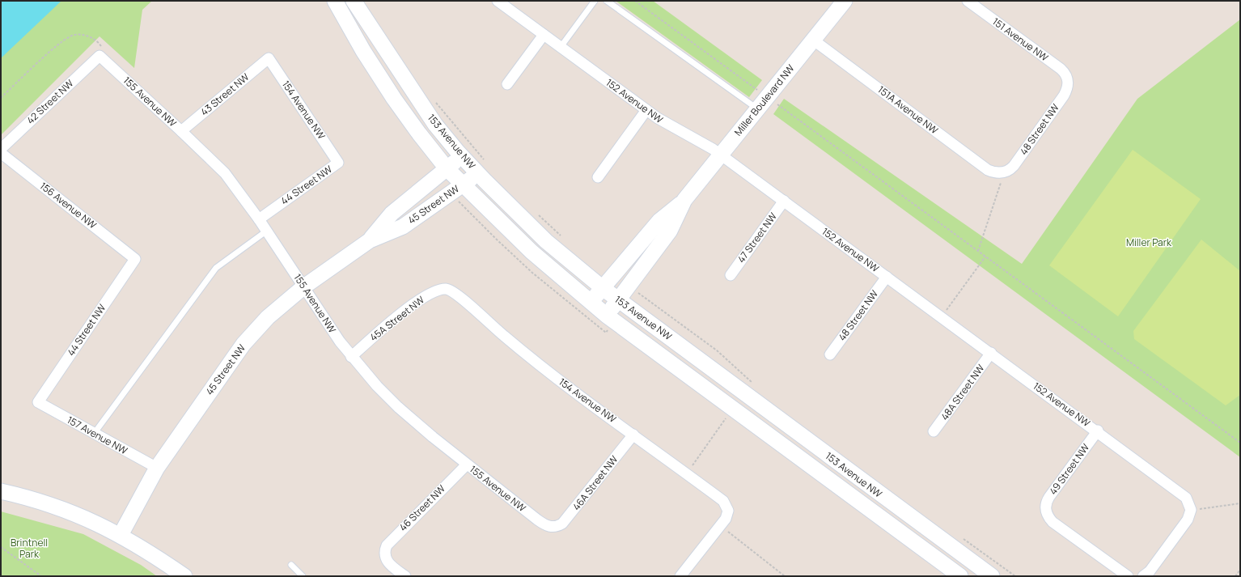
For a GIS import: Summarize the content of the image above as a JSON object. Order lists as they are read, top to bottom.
{
  "streets": {
    "main road": ["Miller Boulevard NW", "153 Avenue NW", "45 Street NW"],
    "street": [
      "151 Avenue NW",
      "43 Street NW",
      "152 Avenue NW",
      "42 Street NW",
      "155 Avenue NW",
      "154 Avenue NW",
      "151A Avenue NW",
      "48 Street NW",
      "44 Street NW",
      "156 Avenue NW",
      "47 Street NW",
      "45A Street NW",
      "48A Street NW",
      "157 Avenue NW",
      "49 Street NW",
      "46A Street NW",
      "46 Street NW"
    ]
  },
  "crossings": [
    ["151 Avenue NW", "48 Street NW"],
    ["43 Street NW", "155 Avenue NW"],
    ["43 Street NW", "154 Avenue NW"],
    ["Miller Boulevard NW", "152 Avenue NW"],
    ["Miller Boulevard NW", "151A Avenue NW"],
    ["Miller Boulevard NW", "153 Avenue NW"],
    ["152 Avenue NW", "48 Street NW"],
    ["152 Avenue NW", "47 Street NW"],
    ["152 Avenue NW", "48A Street NW"],
    ["152 Avenue NW", "49 Street NW"],
    ["42 Street NW", "155 Avenue NW"],
    ["155 Avenue NW", "44 Street NW"],
    ["155 Avenue NW", "45 Street NW"],
    ["155 Avenue NW", "45A Street NW"],
    ["155 Avenue NW", "46A Street NW"],
    ["155 Avenue NW", "46 Street NW"],
    ["154 Avenue NW", "44 Street NW"],
    ["154 Avenue NW", "45A Street NW"],
    ["154 Avenue NW", "46A Street NW"],
    ["151A Avenue NW", "48 Street NW"],
    ["153 Avenue NW", "45 Street NW"],
    ["44 Street NW", "156 Avenue NW"],
    ["44 Street NW", "157 Avenue NW"],
    ["45 Street NW", "157 Avenue NW"]
  ],
  "parks": ["Miller Park", "Brintnell Park"]
}
